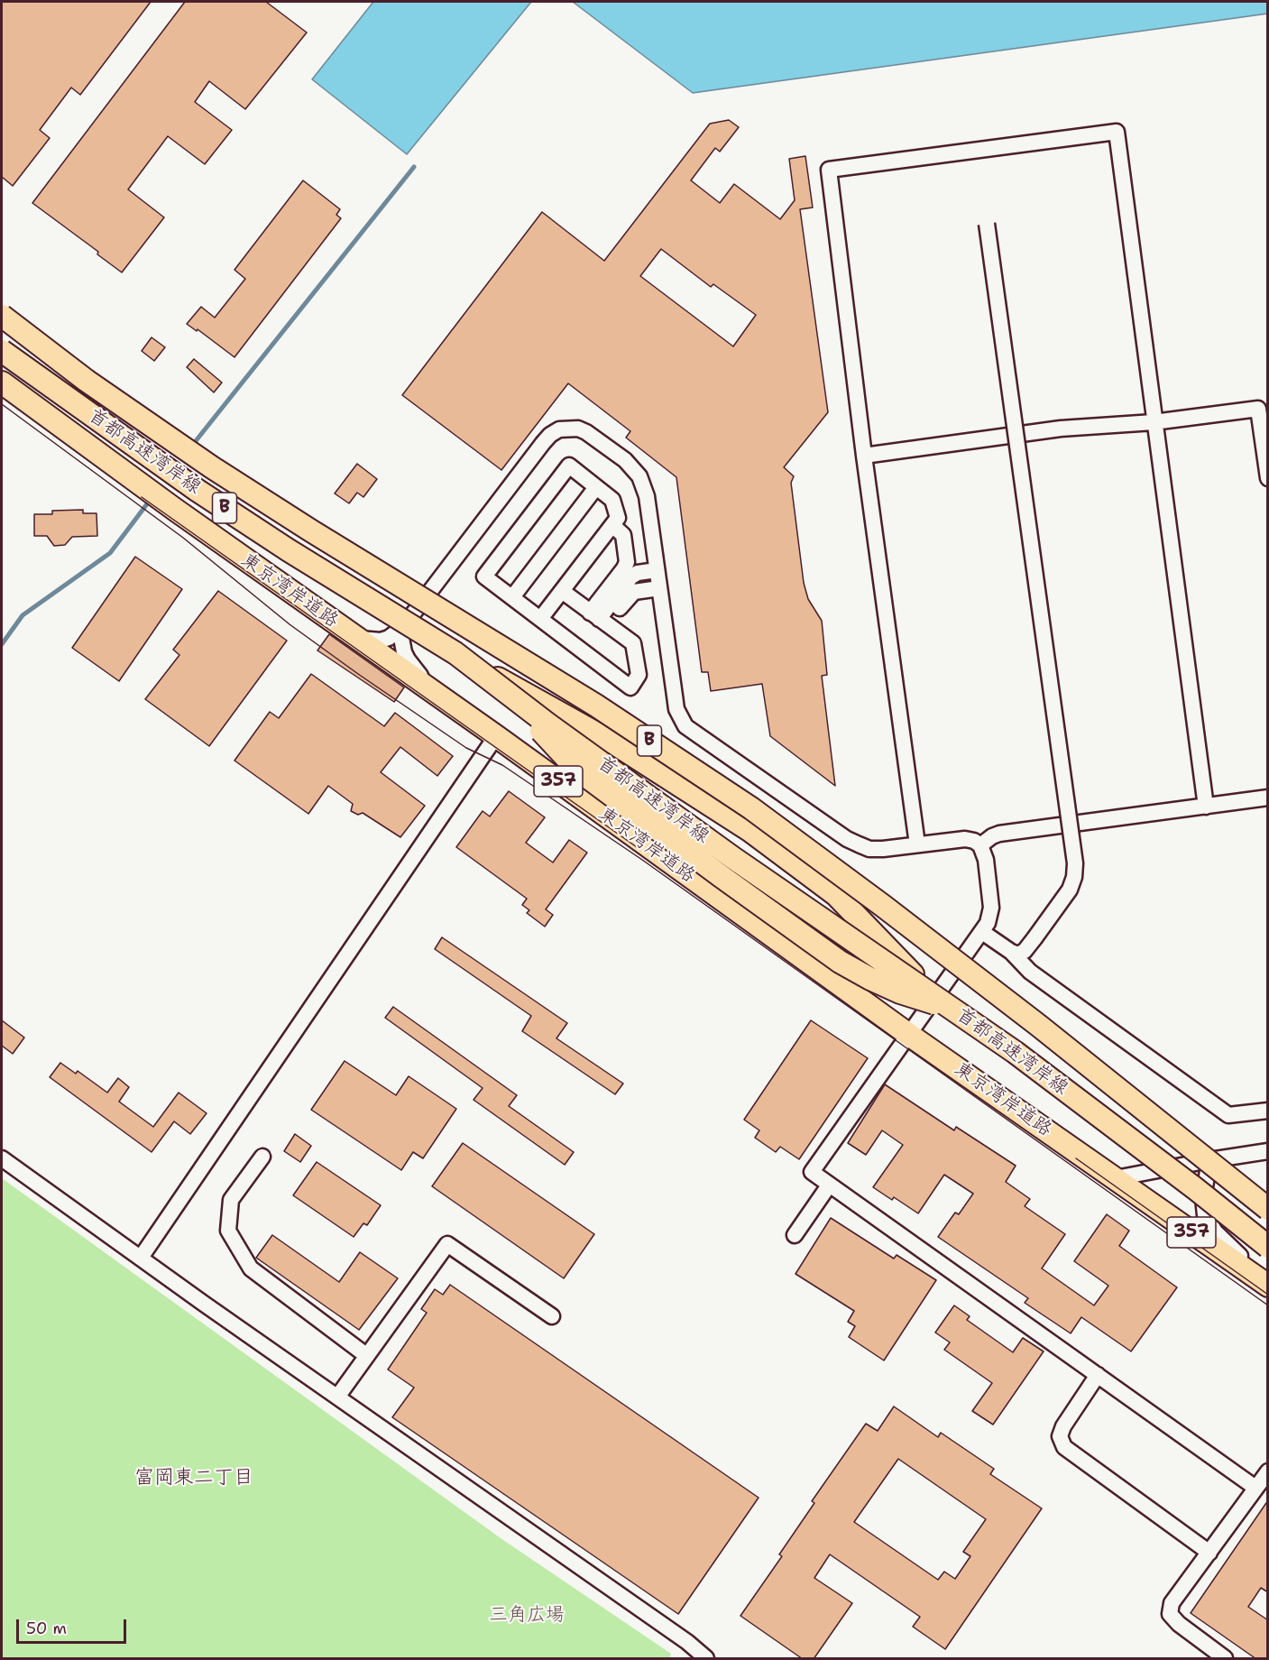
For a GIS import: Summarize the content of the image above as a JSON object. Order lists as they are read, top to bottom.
{
  "streets": {
    "highway": [
      "首都高速湾岸線",
      "B",
      "東京湾岸道路",
      "357"
    ]
  },
  "districts": ["富岡東二丁目"],
  "parks": ["三角広場"],
  "scale_bar": "50 m"
}
